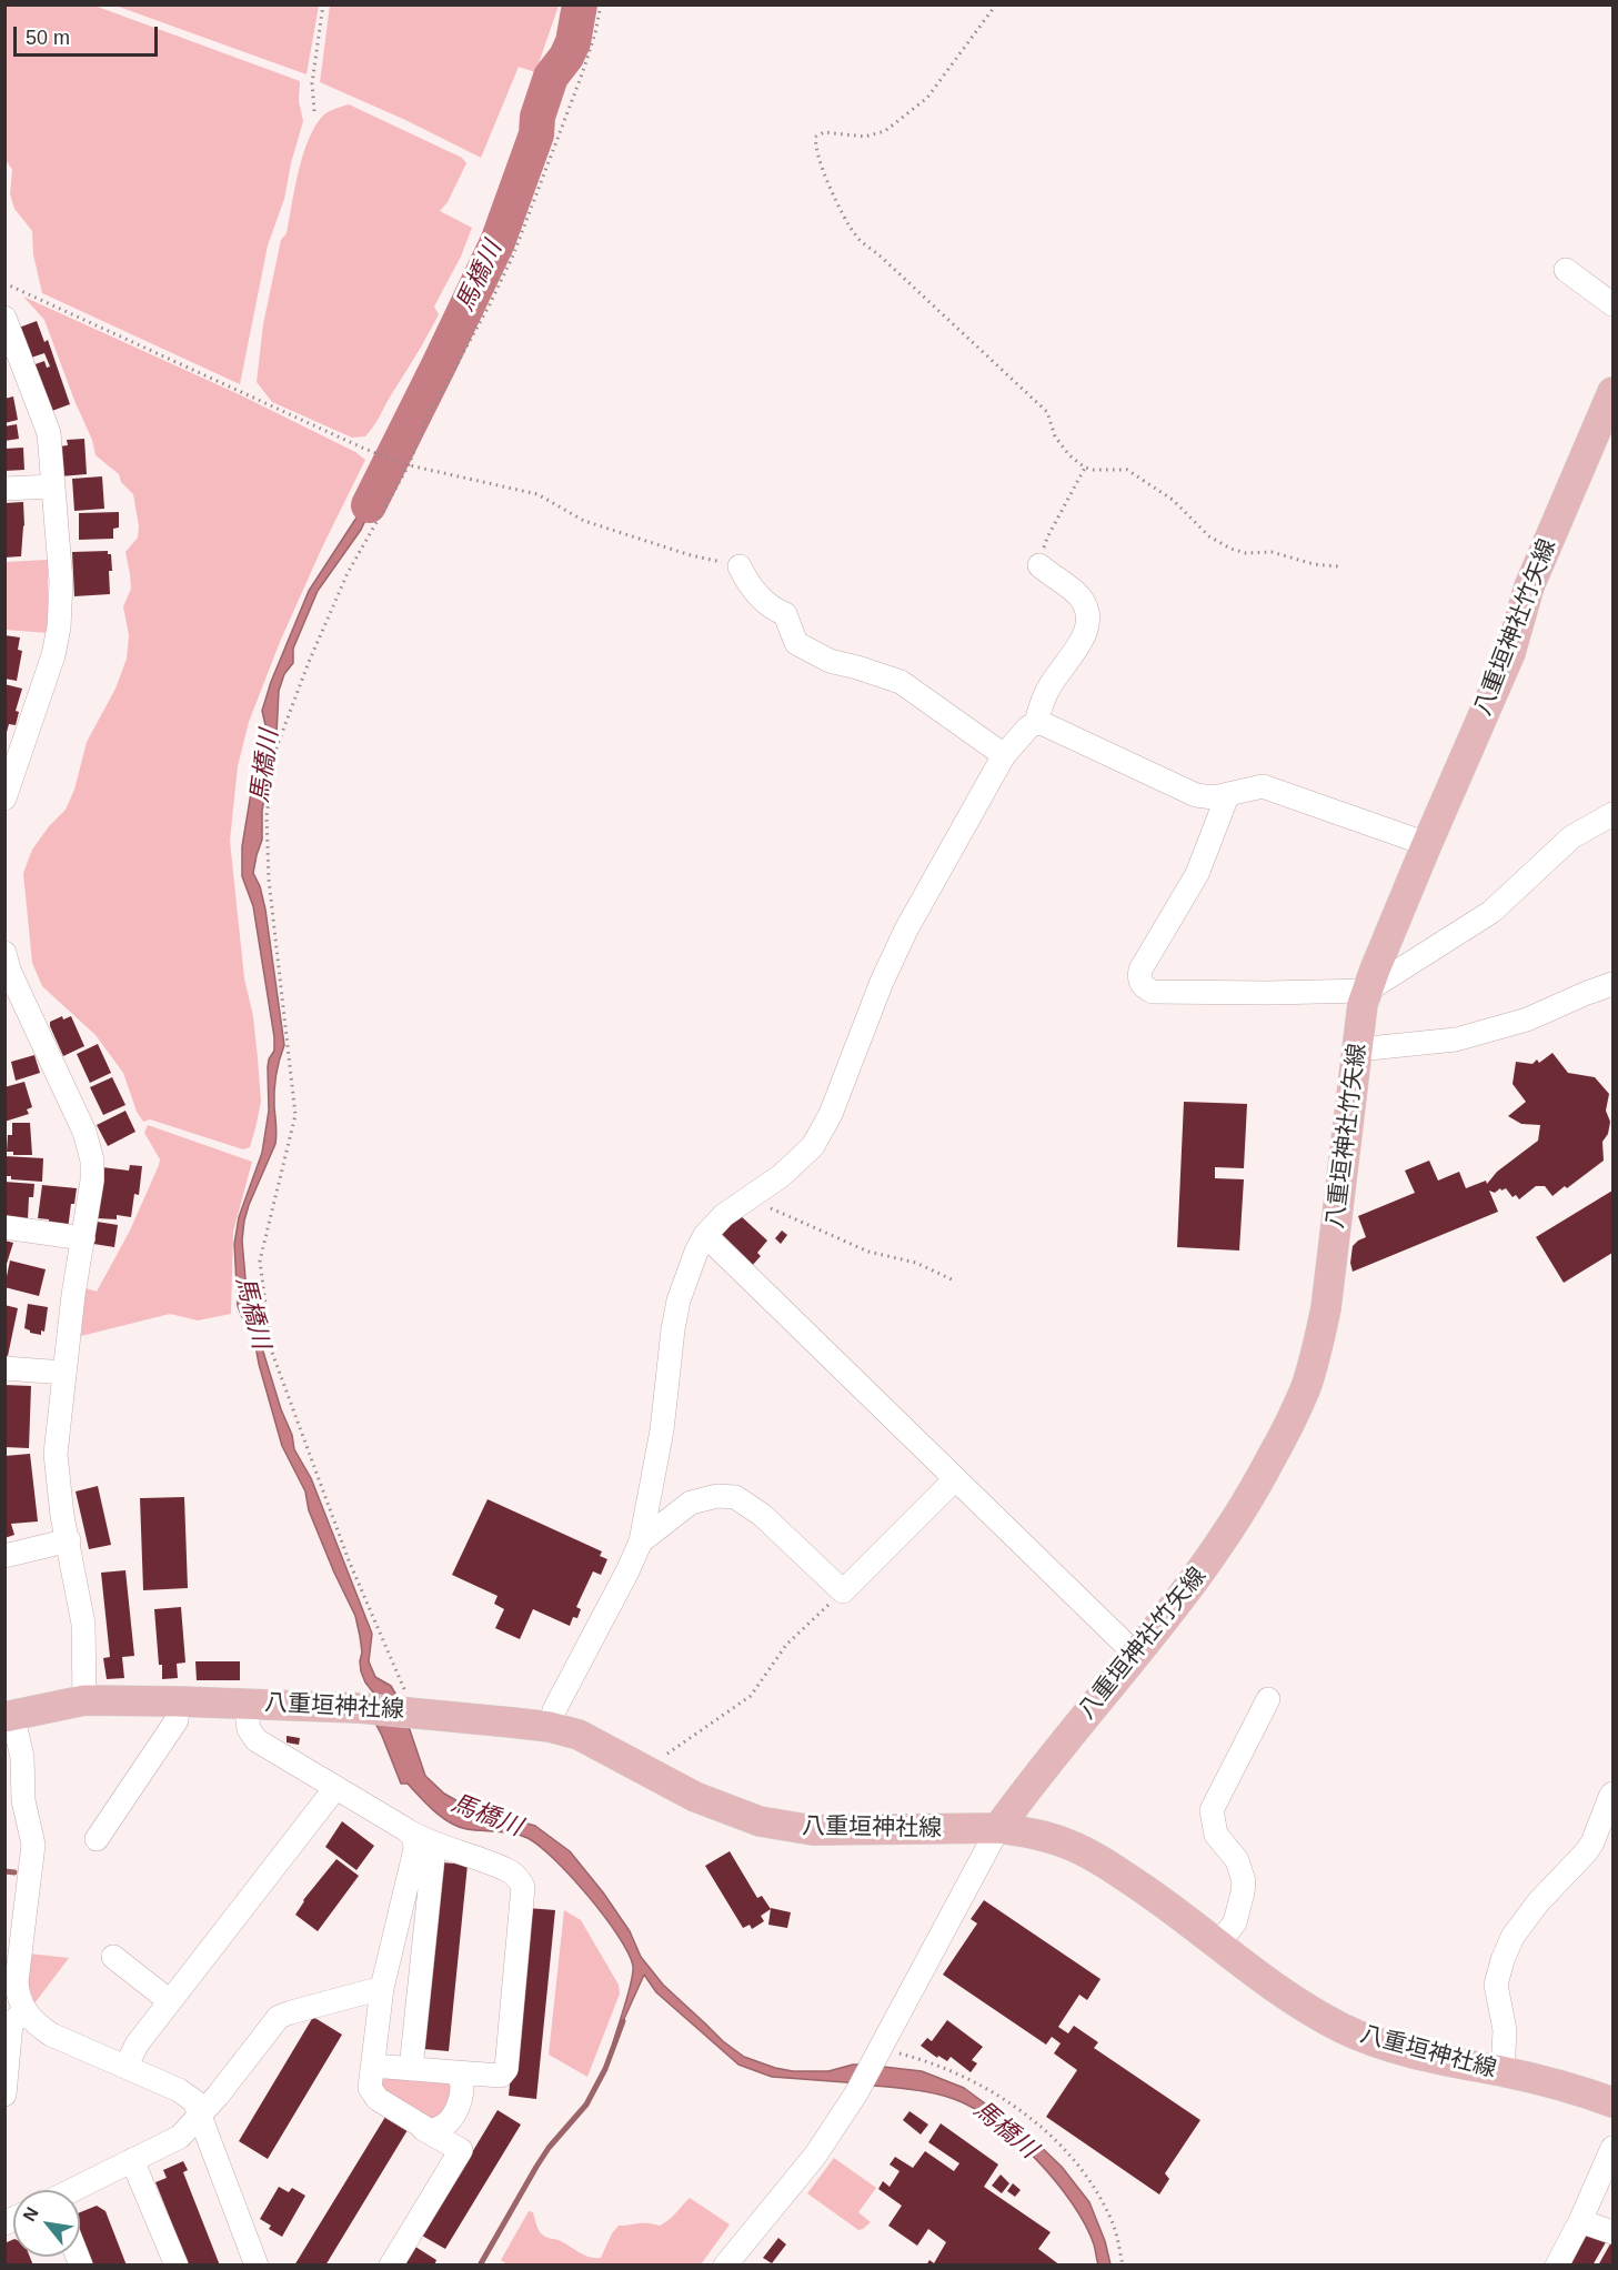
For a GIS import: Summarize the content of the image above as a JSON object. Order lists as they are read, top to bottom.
{
  "streets": {
    "main road": ["八重垣神社竹矢線", "八重垣神社線"]
  },
  "crossings": [
    ["八重垣神社竹矢線", "八重垣神社線"]
  ],
  "water": ["馬橋川"],
  "scale_bar": "50 m",
  "north": "top left"
}
